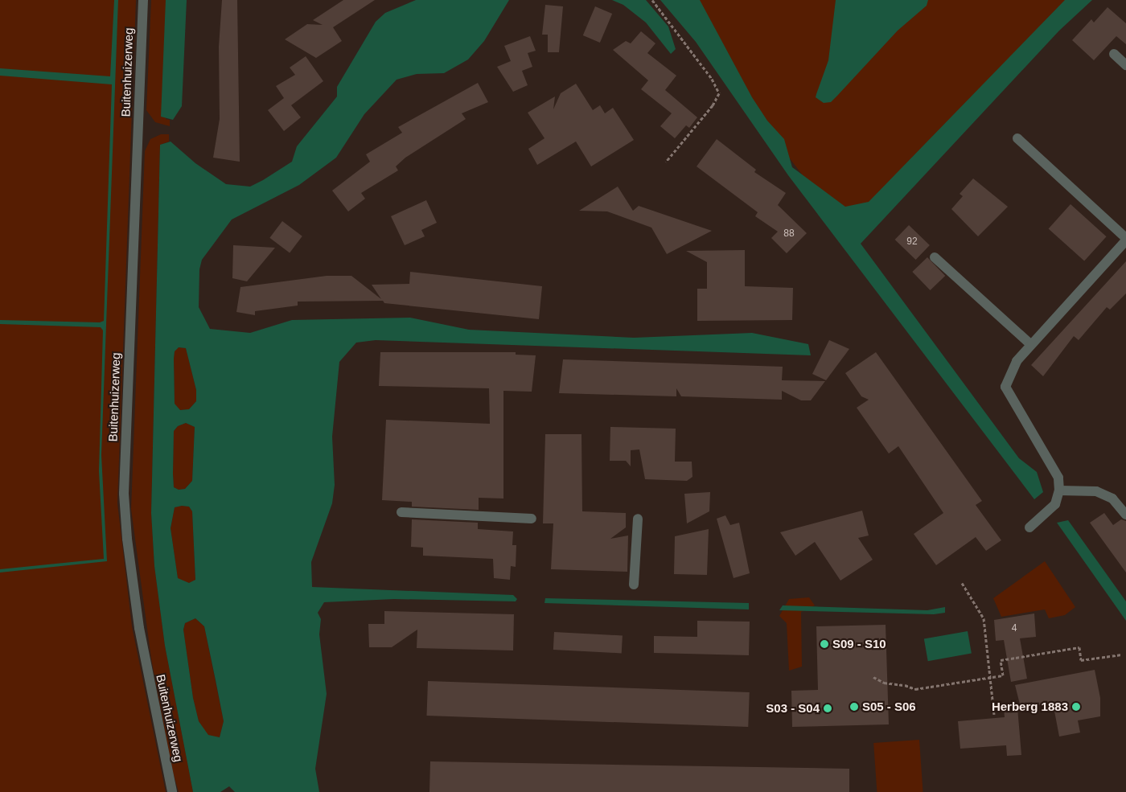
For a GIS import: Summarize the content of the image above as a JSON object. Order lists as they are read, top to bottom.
{
  "streets": {
    "street": ["Buitenhuizerweg"]
  },
  "places": [
    "S09 - S10",
    "S05 - S06",
    "Herberg 1883",
    "S03 - S04"
  ],
  "house_numbers": ["88", "92", "4"]
}
